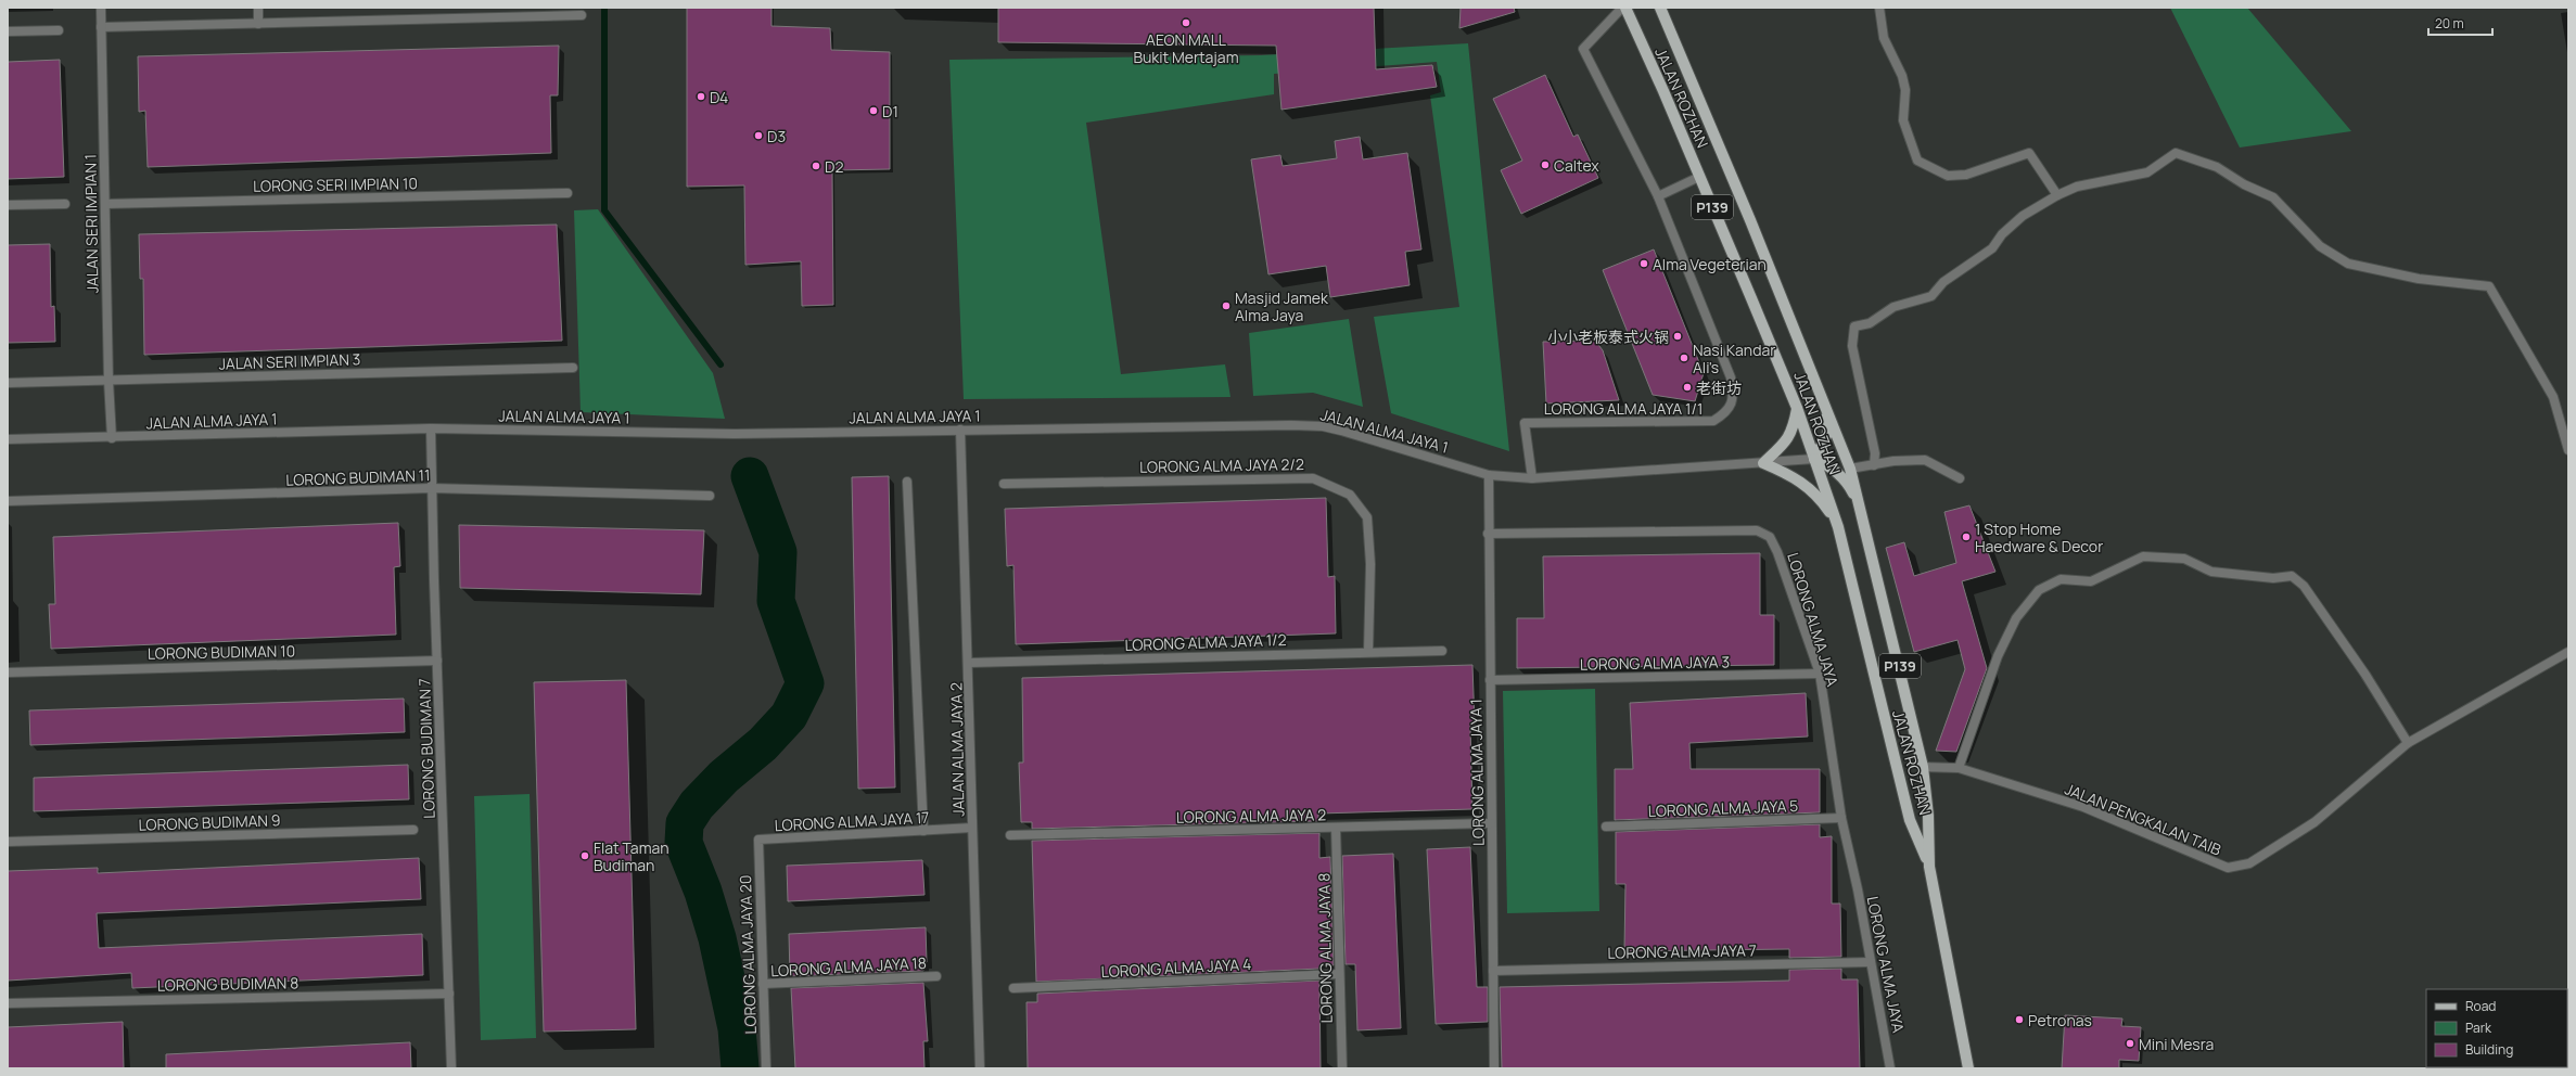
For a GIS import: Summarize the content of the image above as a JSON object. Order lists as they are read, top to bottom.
{
  "streets": {
    "main road": ["JALAN ROZHAN", "P139"],
    "street": [
      "LORONG SERI IMPIAN 10",
      "JALAN SERI IMPIAN 1",
      "JALAN SERI IMPIAN 3",
      "LORONG ALMA JAYA 1/1",
      "JALAN ALMA JAYA 1",
      "LORONG ALMA JAYA 2/2",
      "LORONG BUDIMAN 11",
      "LORONG ALMA JAYA",
      "LORONG ALMA JAYA 1/2",
      "LORONG BUDIMAN 10",
      "LORONG ALMA JAYA 3",
      "LORONG BUDIMAN 7",
      "JALAN ALMA JAYA 2",
      "LORONG ALMA JAYA 1",
      "LORONG ALMA JAYA 5",
      "LORONG ALMA JAYA 2",
      "JALAN PENGKALAN TAIB",
      "LORONG ALMA JAYA 17",
      "LORONG BUDIMAN 9",
      "LORONG ALMA JAYA 8",
      "LORONG ALMA JAYA 7",
      "LORONG ALMA JAYA 20",
      "LORONG ALMA JAYA 18",
      "LORONG ALMA JAYA 4",
      "LORONG BUDIMAN 8"
    ]
  },
  "crossings": [
    ["JALAN ROZHAN", "JALAN ALMA JAYA 1"],
    ["JALAN ROZHAN", "JALAN PENGKALAN TAIB"],
    ["LORONG SERI IMPIAN 10", "JALAN SERI IMPIAN 1"],
    ["JALAN SERI IMPIAN 1", "JALAN SERI IMPIAN 3"],
    ["JALAN SERI IMPIAN 1", "JALAN ALMA JAYA 1"],
    ["LORONG ALMA JAYA 1/1", "JALAN ALMA JAYA 1"],
    ["JALAN ALMA JAYA 1", "LORONG BUDIMAN 7"],
    ["JALAN ALMA JAYA 1", "JALAN ALMA JAYA 2"],
    ["JALAN ALMA JAYA 1", "LORONG ALMA JAYA 1"],
    ["LORONG ALMA JAYA 2/2", "LORONG ALMA JAYA 1/2"],
    ["LORONG BUDIMAN 11", "LORONG BUDIMAN 7"],
    ["LORONG ALMA JAYA", "LORONG ALMA JAYA 3"],
    ["LORONG ALMA JAYA", "LORONG ALMA JAYA 1"],
    ["LORONG ALMA JAYA", "LORONG ALMA JAYA 5"],
    ["LORONG ALMA JAYA", "LORONG ALMA JAYA 7"],
    ["LORONG ALMA JAYA 1/2", "JALAN ALMA JAYA 2"],
    ["LORONG BUDIMAN 10", "LORONG BUDIMAN 7"],
    ["LORONG ALMA JAYA 3", "LORONG ALMA JAYA 1"],
    ["LORONG BUDIMAN 7", "LORONG BUDIMAN 8"],
    ["JALAN ALMA JAYA 2", "LORONG ALMA JAYA 17"],
    ["LORONG ALMA JAYA 1", "LORONG ALMA JAYA 2"],
    ["LORONG ALMA JAYA 1", "LORONG ALMA JAYA 7"],
    ["LORONG ALMA JAYA 2", "LORONG ALMA JAYA 8"],
    ["LORONG ALMA JAYA 17", "LORONG ALMA JAYA 20"],
    ["LORONG ALMA JAYA 8", "LORONG ALMA JAYA 4"],
    ["LORONG ALMA JAYA 20", "LORONG ALMA JAYA 18"]
  ],
  "places": [
    "AEON MALL Bukit Mertajam",
    "D4",
    "D1",
    "D3",
    "Caltex",
    "D2",
    "Alma Vegeterian",
    "Masjid Jamek Alma Jaya",
    "小小老板泰式火锅",
    "Nasi Kandar Ali's",
    "老街坊",
    "1 Stop Home Haedware & Decor",
    "Flat Taman Budiman",
    "Petronas",
    "Mini Mesra"
  ],
  "legend": ["Road", "Park", "Building"],
  "scale_bar": "20 m"
}
